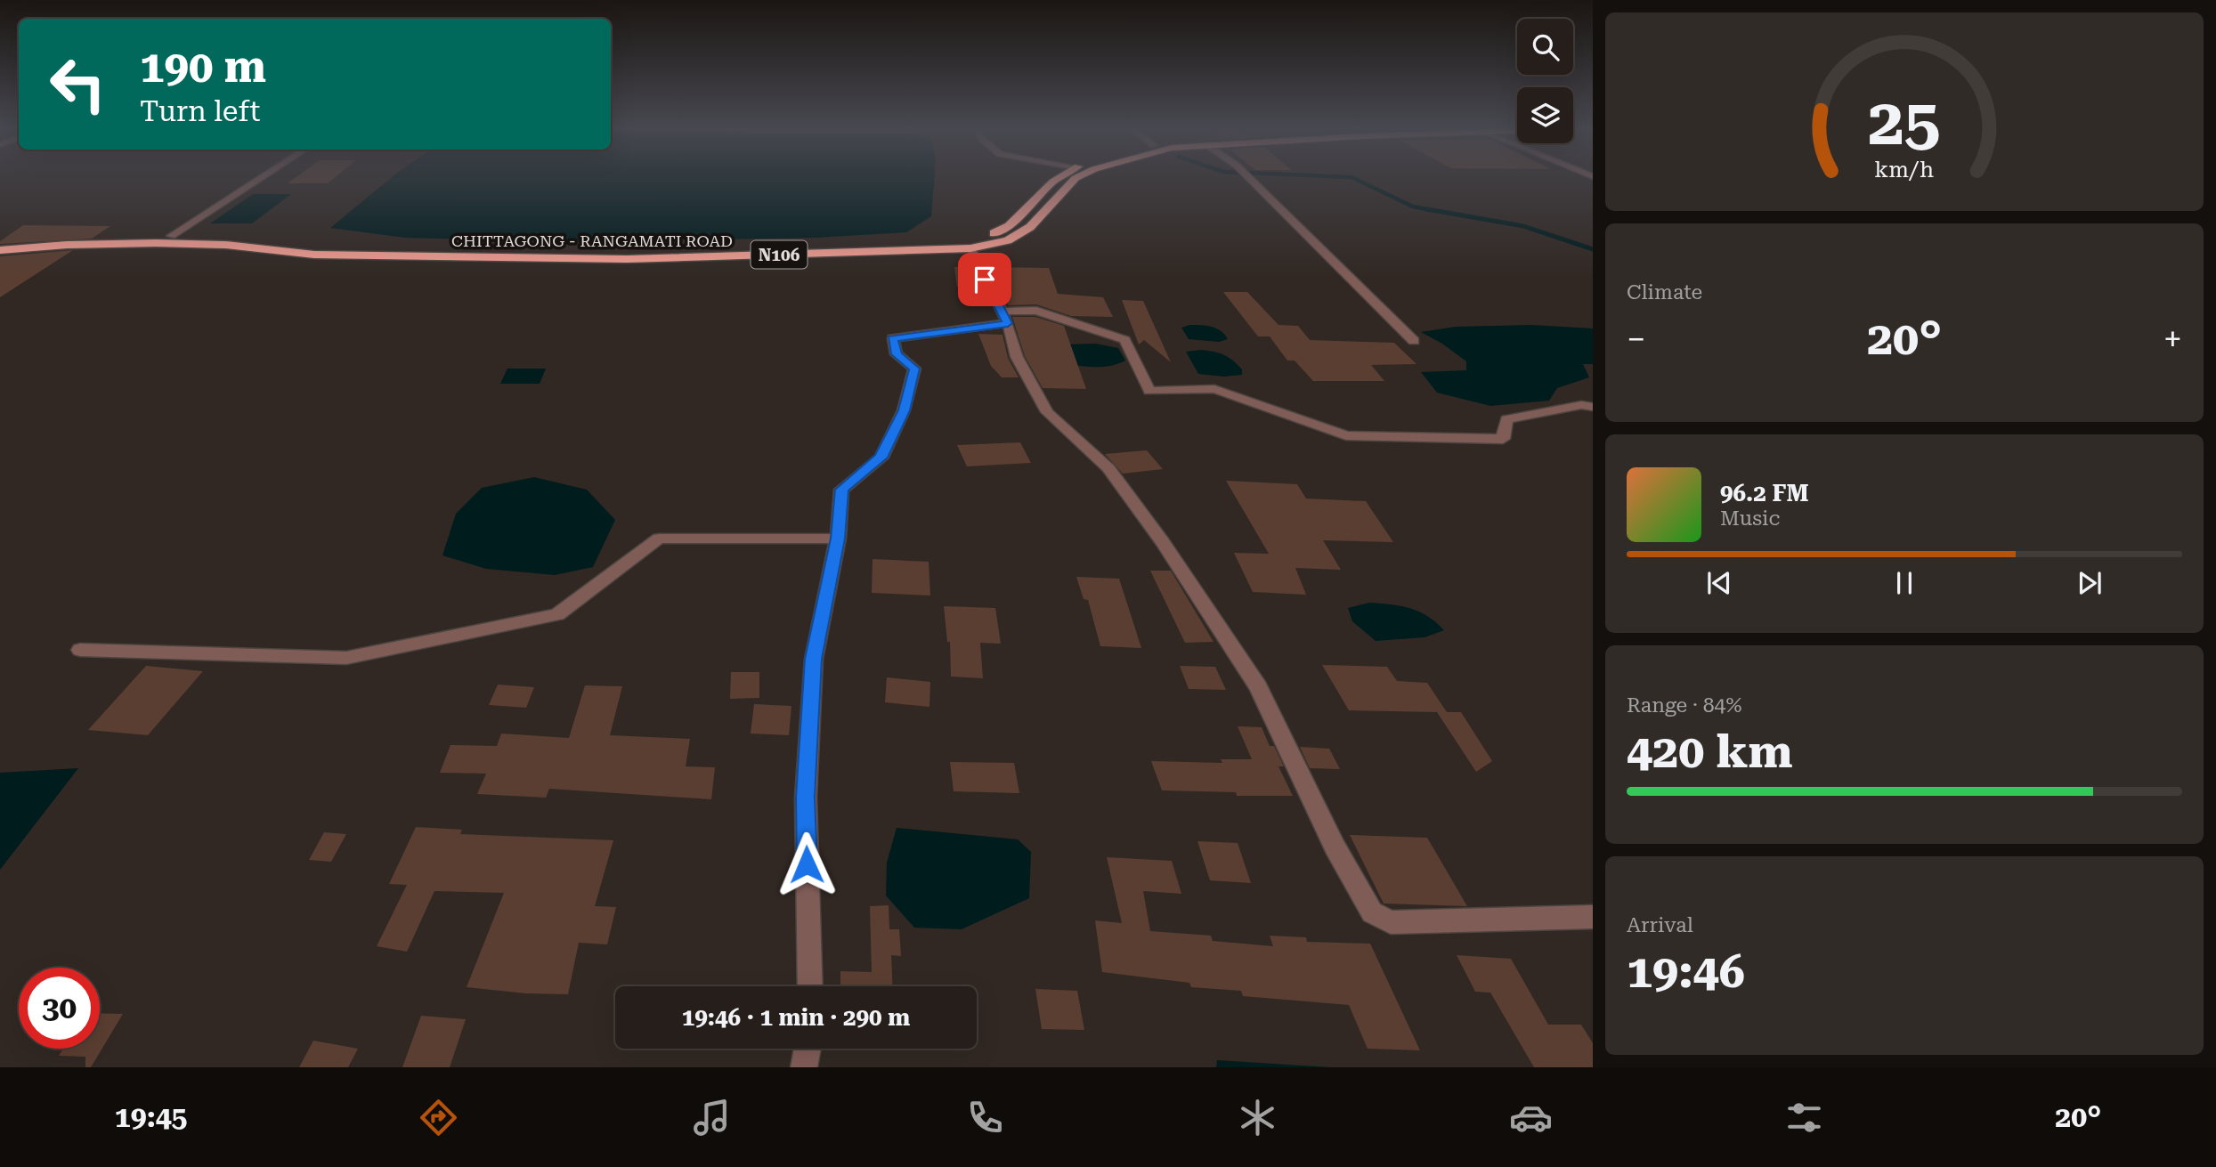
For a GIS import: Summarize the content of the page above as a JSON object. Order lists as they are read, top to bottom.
{
  "streets": {
    "highway": ["CHITTAGONG - RANGAMATI ROAD", "N106"]
  },
  "page": {
    "turn": ["190 m", "Turn left"],
    "tile": [
      "Climate",
      ["Range · 84%", "420 km"],
      ["Arrival", "19:46"]
    ],
    "heat": ["−", "20°", "+"],
    "song": ["96.2 FM", "Music"],
    "limit": "30",
    "trip": "19:46 · 1 min · 290 m",
    "tabs": ["19:45", "20°"],
    "gauge": ["25", "km/h"]
  }
}
